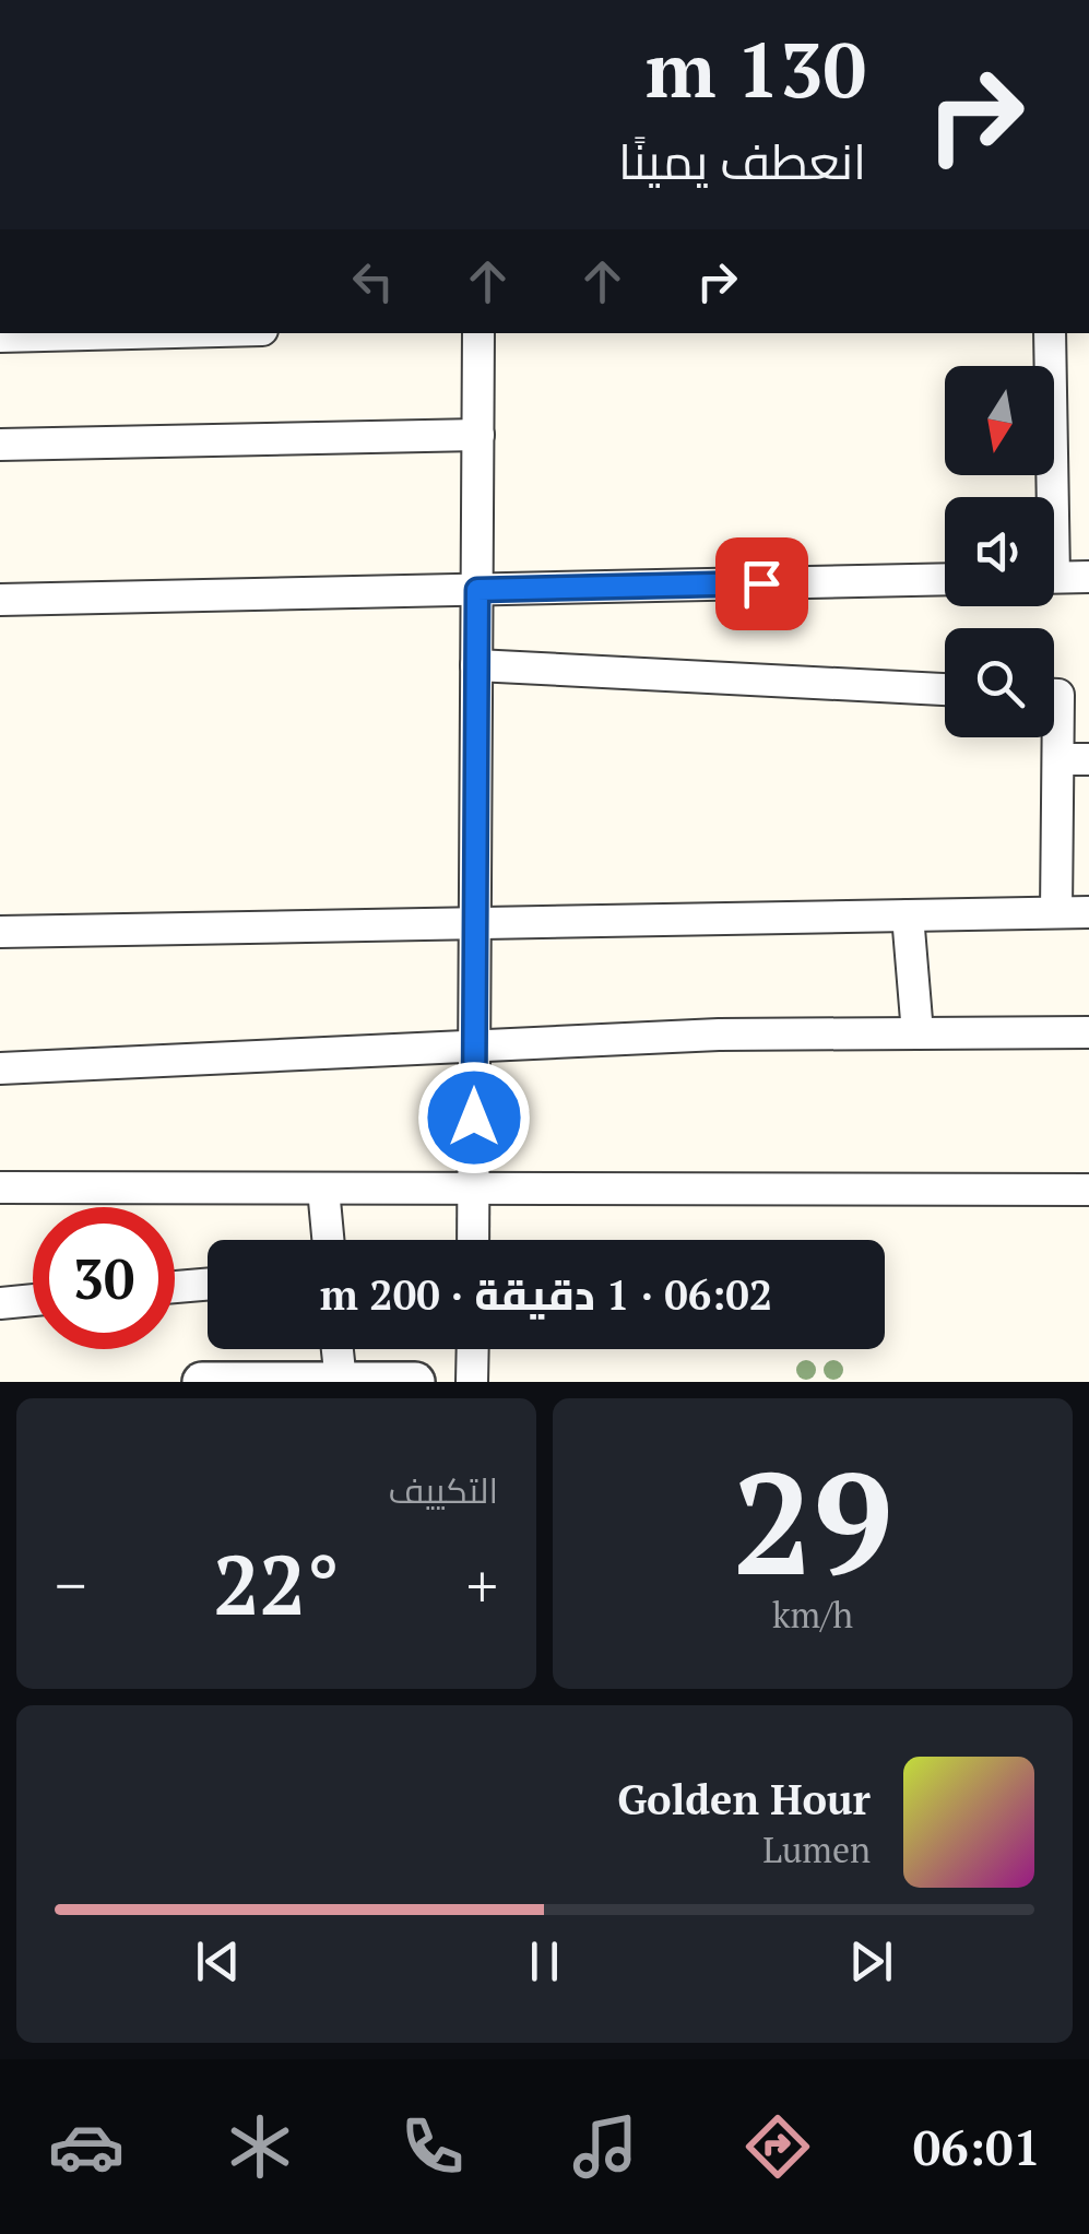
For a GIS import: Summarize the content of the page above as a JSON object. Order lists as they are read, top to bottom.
{
  "north": "bottom",
  "page": {
    "turn": ["130 m", "انعطف يمينًا"],
    "limit": "30",
    "trip": "06:02 · 1 دقيقة · 200 m",
    "tile": [
      ["29", "km/h"],
      "التكييف"
    ],
    "heat": ["−", "22°", "+"],
    "song": ["Golden Hour", "Lumen"],
    "tabs": "06:01"
  }
}
